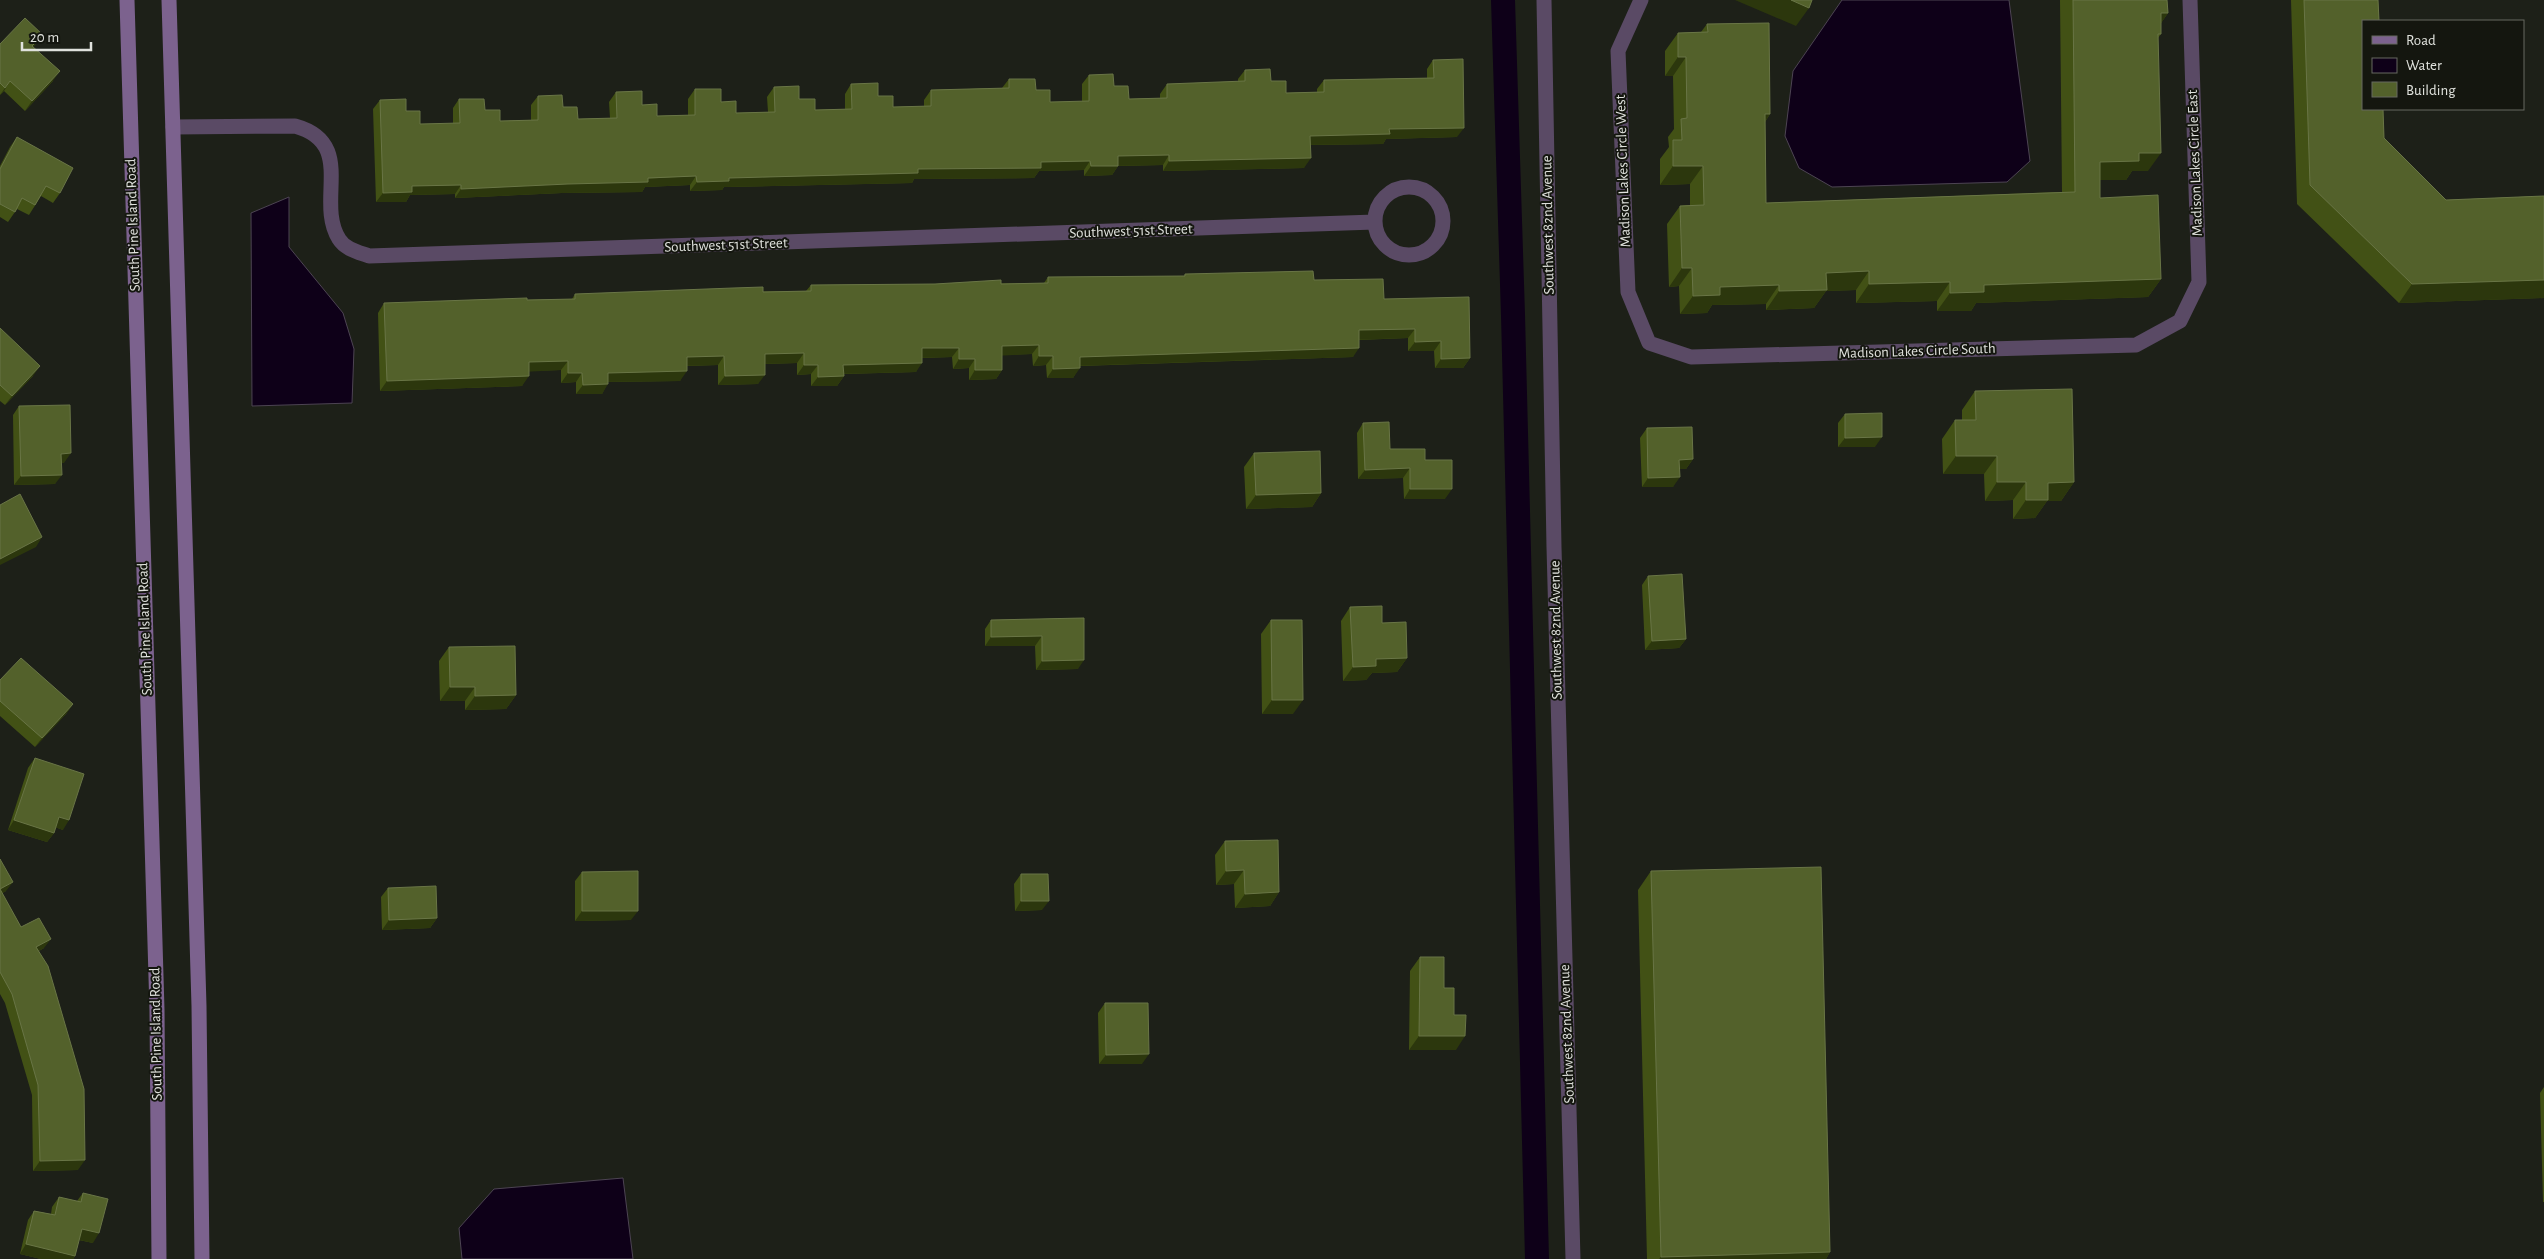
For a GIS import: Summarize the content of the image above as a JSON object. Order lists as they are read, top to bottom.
{
  "streets": {
    "main road": ["South Pine Island Road"],
    "street": [
      "Madison Lakes Circle East",
      "Madison Lakes Circle West",
      "Southwest 82nd Avenue",
      "Southwest 51st Street",
      "Madison Lakes Circle South"
    ]
  },
  "crossings": [
    ["Madison Lakes Circle East", "Madison Lakes Circle South"],
    ["Madison Lakes Circle West", "Madison Lakes Circle South"]
  ],
  "legend": ["Road", "Water", "Building"],
  "scale_bar": "20 m"
}
